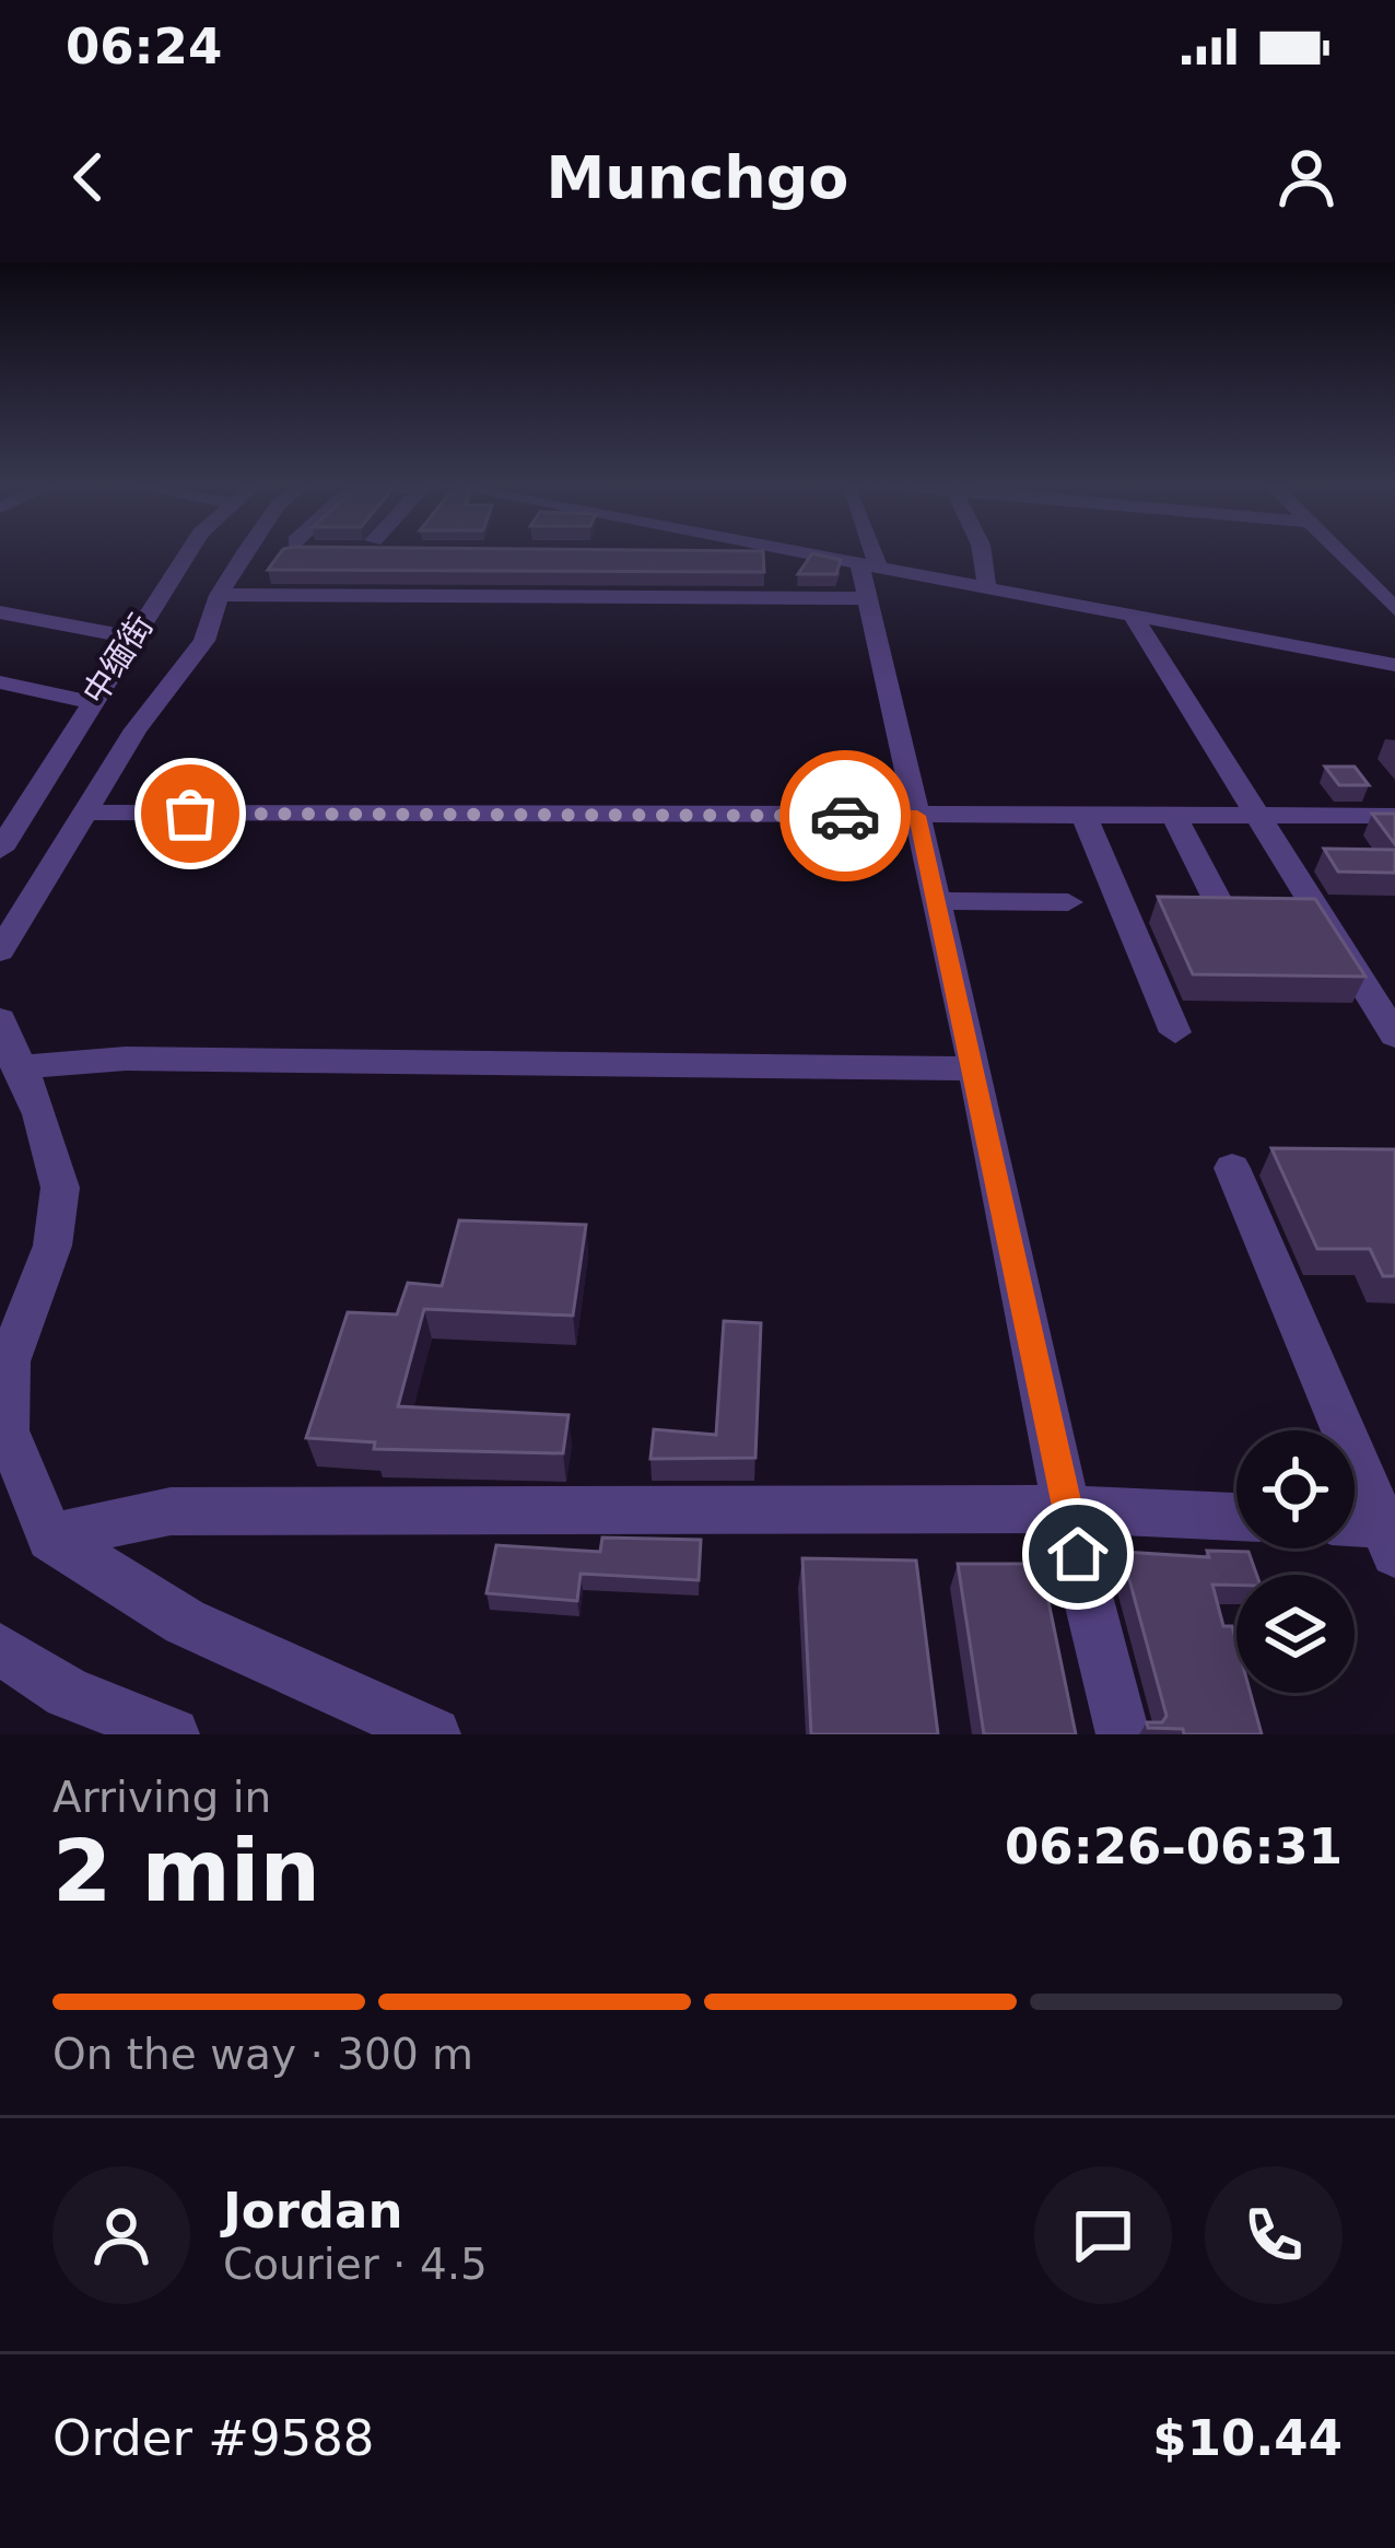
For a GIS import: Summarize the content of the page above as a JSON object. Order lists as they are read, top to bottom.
{
  "streets": {
    "street": ["中缅街"]
  },
  "page": {
    "status": "06:24",
    "header": "Munchgo",
    "heading": ["2 min", "Arriving in", "06:26–06:31"],
    "panel": [
      "Jordan",
      "Courier · 4.5",
      "Order #9588",
      "$10.44"
    ],
    "bar": "On the way · 300 m"
  }
}
